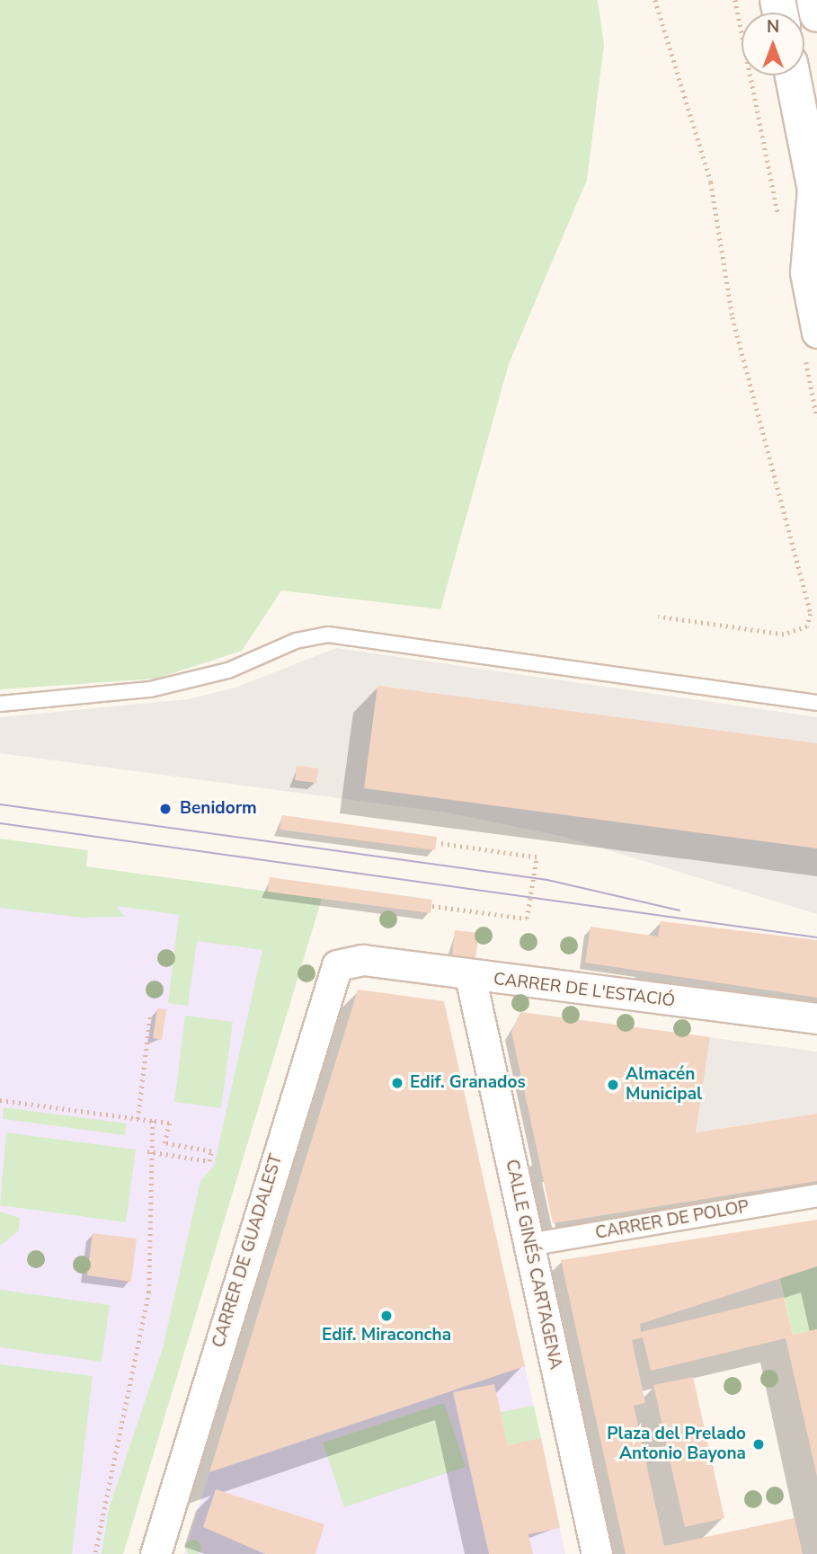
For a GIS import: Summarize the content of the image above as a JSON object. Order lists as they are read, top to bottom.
{
  "streets": {
    "street": [
      "CARRER DE L'ESTACIÓ",
      "CARRER DE POLOP",
      "CARRER DE GUADALEST",
      "CALLE GINÉS CARTAGENA"
    ]
  },
  "crossings": [
    ["CARRER DE L'ESTACIÓ", "CARRER DE GUADALEST"],
    ["CARRER DE L'ESTACIÓ", "CALLE GINÉS CARTAGENA"],
    ["CARRER DE POLOP", "CALLE GINÉS CARTAGENA"]
  ],
  "places": [
    "Benidorm",
    "Edif. Granados",
    "Almacén Municipal",
    "Edif. Miraconcha",
    "Plaza del Prelado Antonio Bayona"
  ],
  "north": "top"
}
